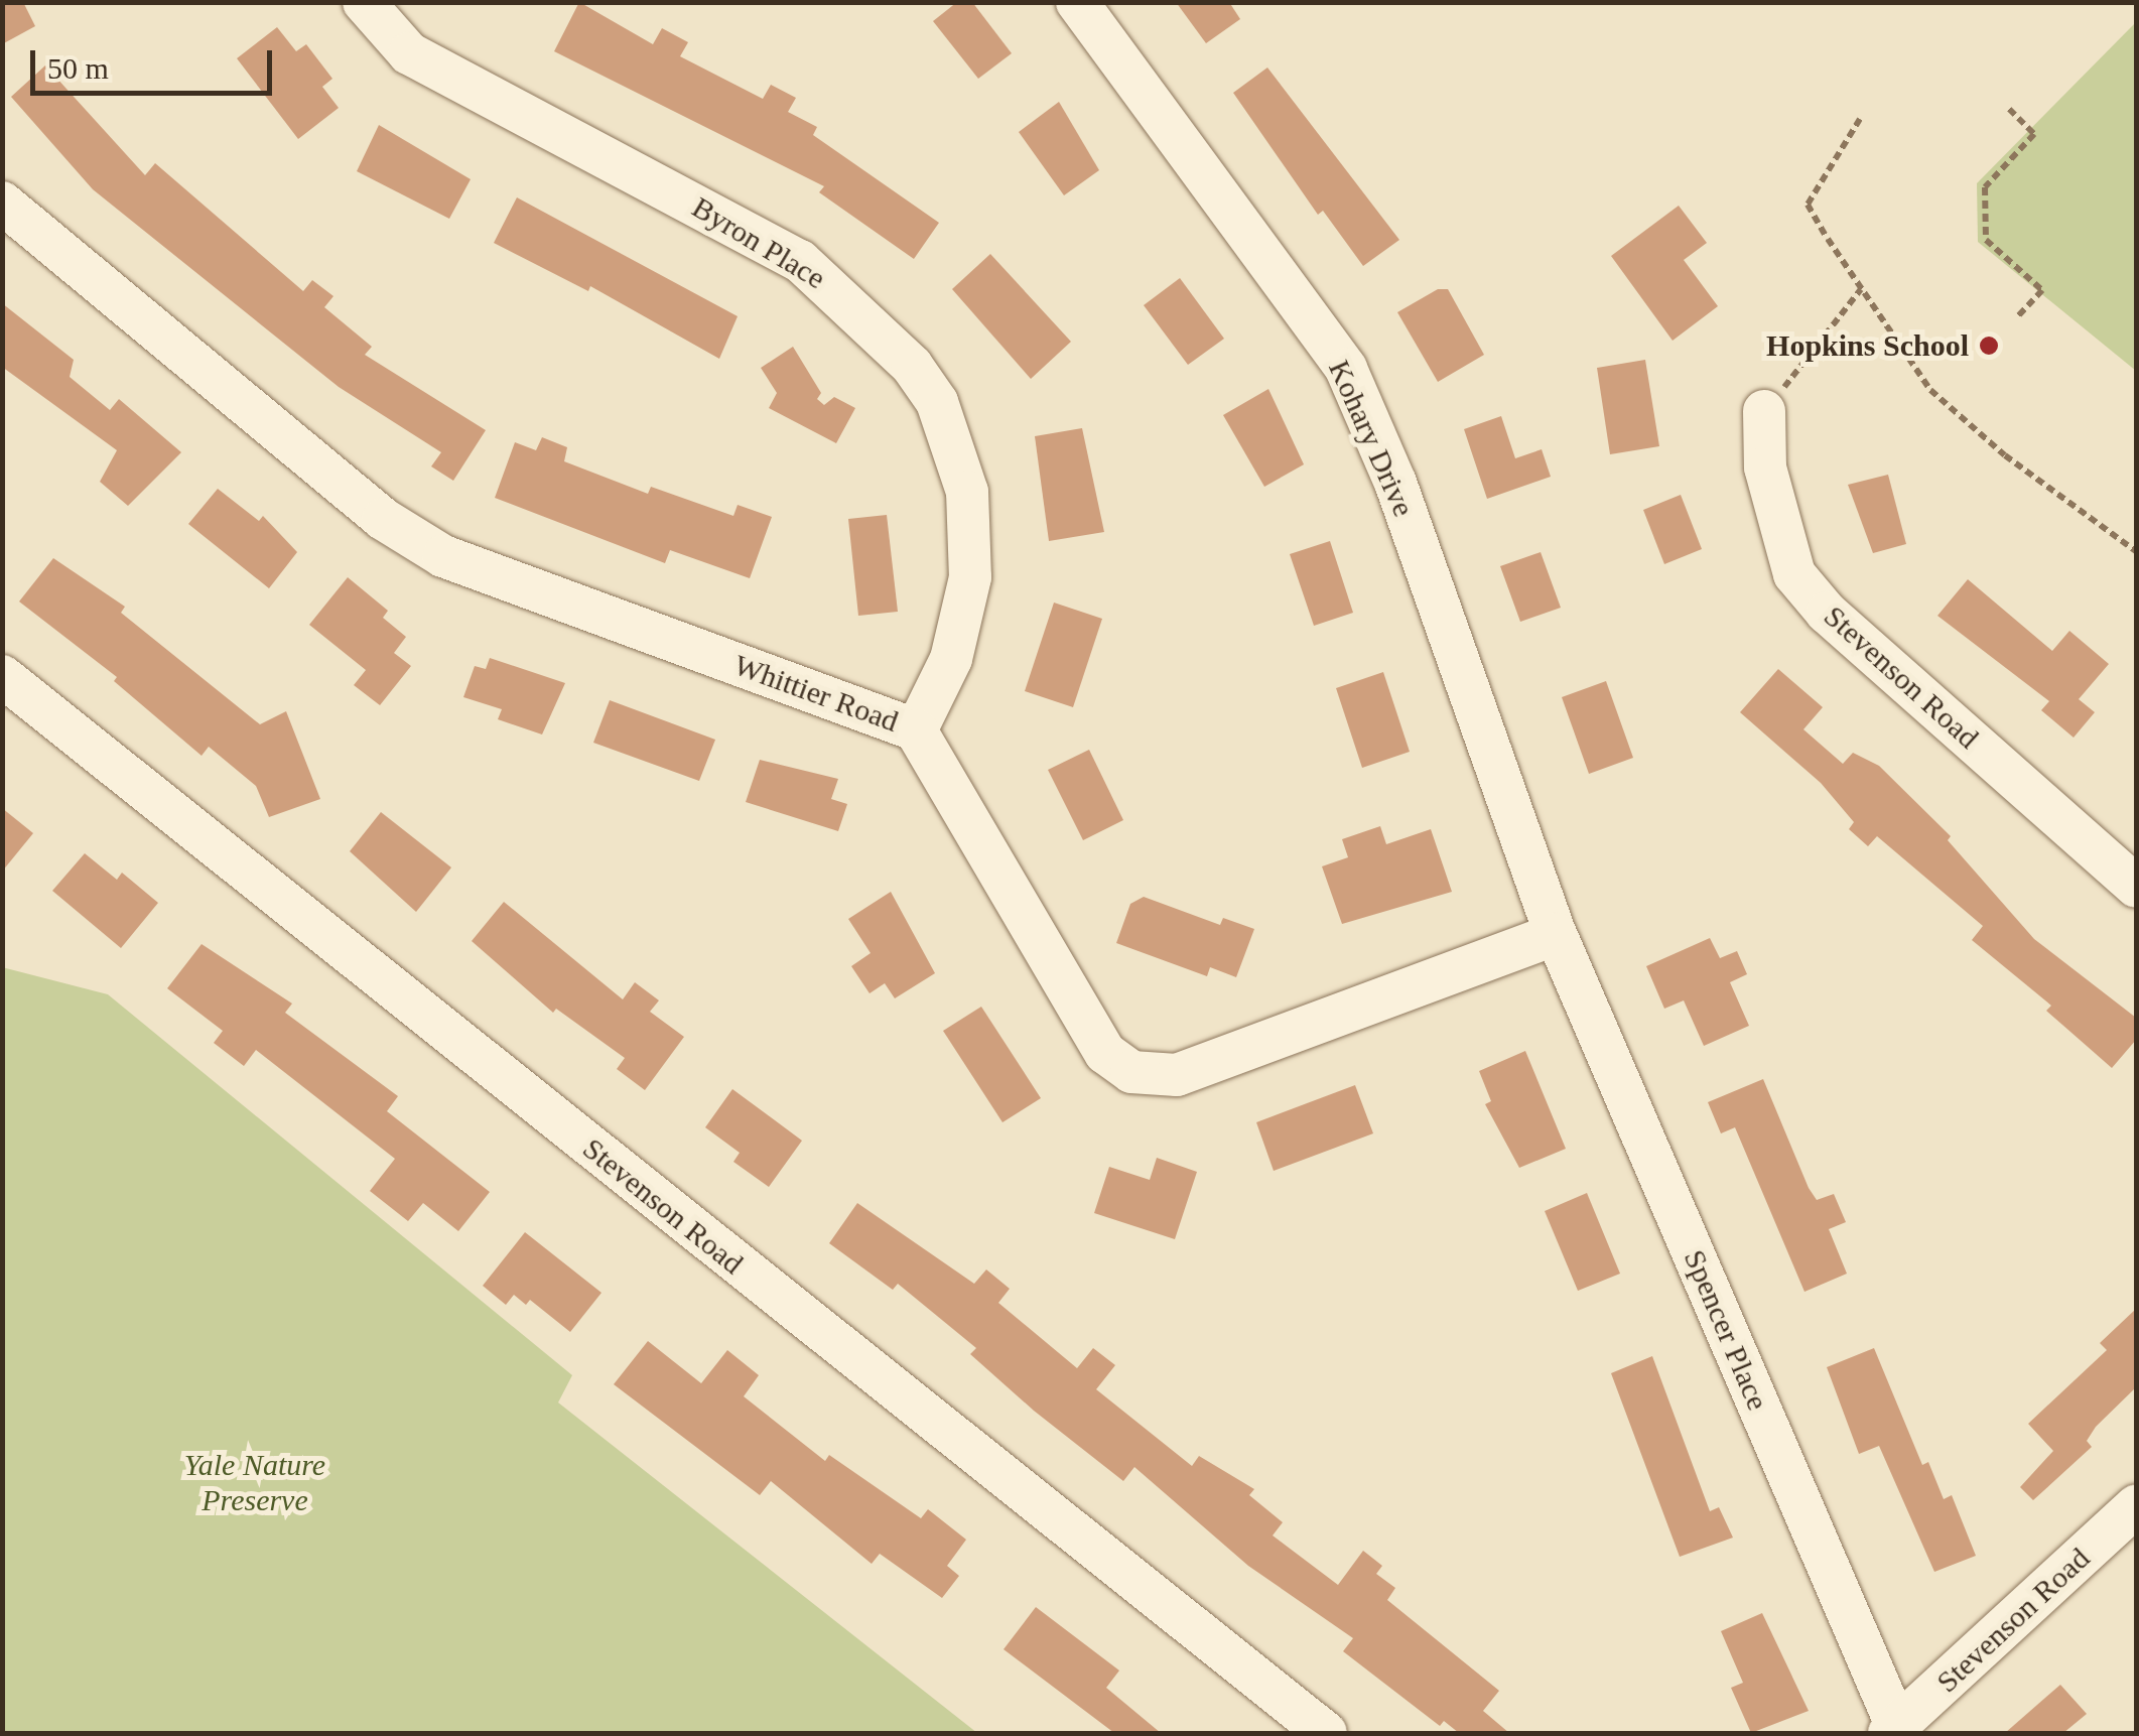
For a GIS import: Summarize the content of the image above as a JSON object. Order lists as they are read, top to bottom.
{
  "streets": {
    "street": [
      "Byron Place",
      "Kohary Drive",
      "Stevenson Road",
      "Whittier Road",
      "Spencer Place"
    ]
  },
  "crossings": [
    ["Byron Place", "Whittier Road"],
    ["Kohary Drive", "Whittier Road"],
    ["Kohary Drive", "Spencer Place"],
    ["Stevenson Road", "Spencer Place"],
    ["Whittier Road", "Spencer Place"]
  ],
  "parks": ["Yale Nature Preserve"],
  "places": ["Hopkins School"],
  "scale_bar": "50 m"
}
